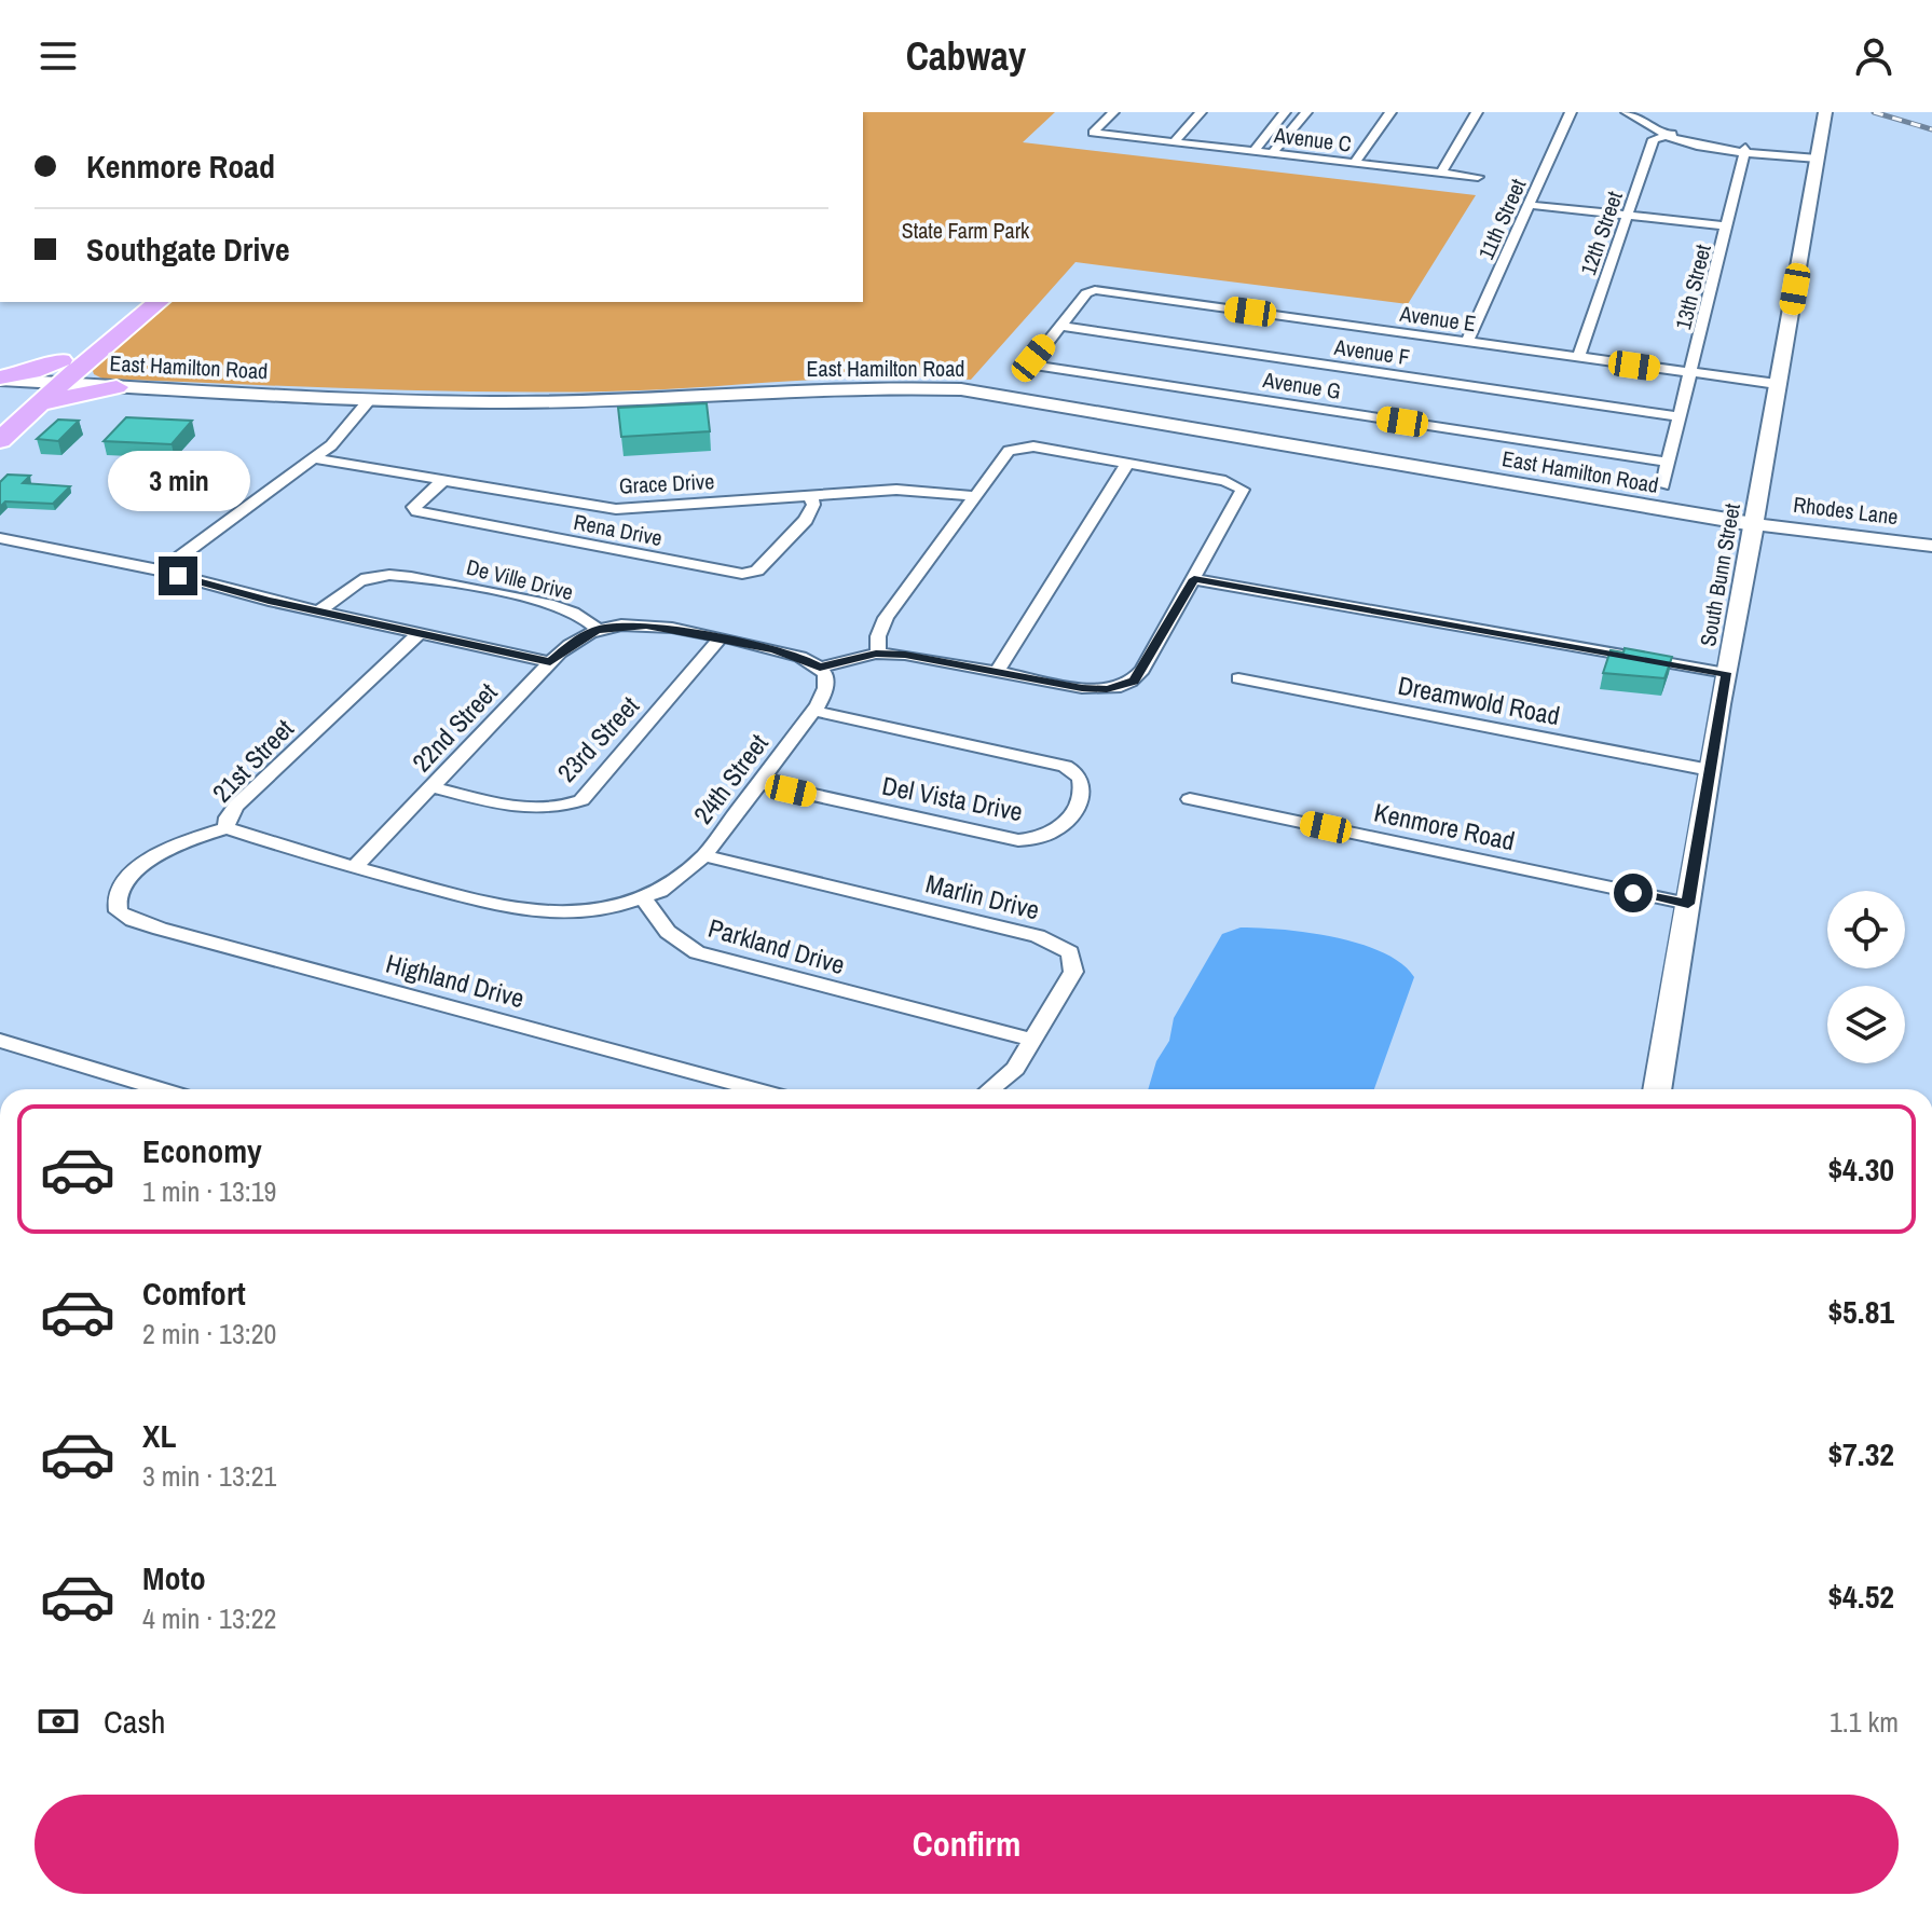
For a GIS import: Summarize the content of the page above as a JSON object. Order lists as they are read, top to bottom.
{
  "streets": {
    "main road": ["East Hamilton Road"],
    "street": [
      "Avenue C",
      "11th Street",
      "12th Street",
      "13th Street",
      "Avenue E",
      "Avenue F",
      "Avenue G",
      "Grace Drive",
      "Rhodes Lane",
      "Rena Drive",
      "South Bunn Street",
      "De Ville Drive",
      "Dreamwold Road",
      "22nd Street",
      "23rd Street",
      "21st Street",
      "24th Street",
      "Del Vista Drive",
      "Kenmore Road",
      "Marlin Drive",
      "Parkland Drive",
      "Highland Drive"
    ]
  },
  "crossings": [
    ["11th Street", "Avenue E"],
    ["12th Street", "Avenue E"],
    ["13th Street", "Avenue E"],
    ["13th Street", "Avenue F"],
    ["13th Street", "Avenue G"],
    ["Avenue E", "Avenue F"],
    ["Avenue E", "Avenue G"],
    ["Avenue E", "South Bunn Street"],
    ["Avenue F", "Avenue G"],
    ["East Hamilton Road", "Rhodes Lane"],
    ["East Hamilton Road", "South Bunn Street"],
    ["Grace Drive", "Rena Drive"],
    ["Rhodes Lane", "South Bunn Street"],
    ["South Bunn Street", "Dreamwold Road"],
    ["South Bunn Street", "Kenmore Road"],
    ["De Ville Drive", "22nd Street"],
    ["De Ville Drive", "23rd Street"],
    ["De Ville Drive", "24th Street"],
    ["22nd Street", "23rd Street"],
    ["21st Street", "Highland Drive"],
    ["24th Street", "Del Vista Drive"],
    ["24th Street", "Marlin Drive"],
    ["24th Street", "Parkland Drive"],
    ["Marlin Drive", "Parkland Drive"]
  ],
  "parks": ["State Farm Park"],
  "page": {
    "header": "Cabway",
    "banner": ["Kenmore Road", "Southgate Drive"],
    "bubble": "3 min",
    "list": [
      {
        "name": "Economy",
        "note": "1 min · 13:19",
        "value": "$4.30"
      },
      {
        "name": "Comfort",
        "note": "2 min · 13:20",
        "value": "$5.81"
      },
      {
        "name": "XL",
        "note": "3 min · 13:21",
        "value": "$7.32"
      },
      {
        "name": "Moto",
        "note": "4 min · 13:22",
        "value": "$4.52"
      }
    ],
    "pay": ["Cash", "1.1 km"],
    "buttons": "Confirm"
  }
}
